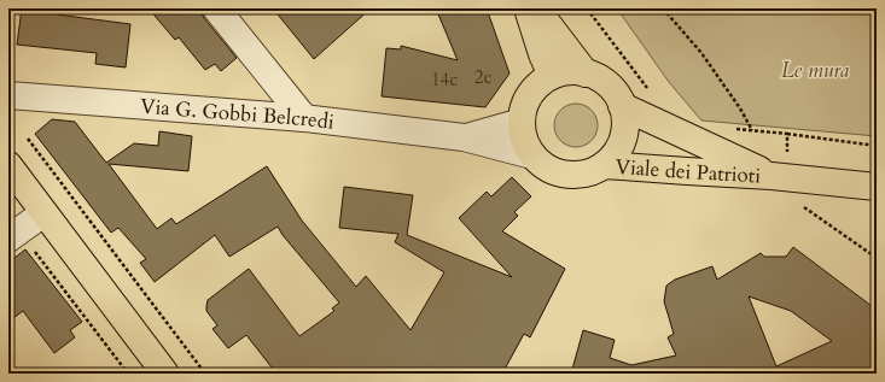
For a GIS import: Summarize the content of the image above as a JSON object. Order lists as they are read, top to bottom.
{
  "streets": {
    "main road": ["Viale dei Patrioti"],
    "street": ["Via G. Gobbi Belcredi"]
  },
  "crossings": [
    ["Via G. Gobbi Belcredi", "Viale dei Patrioti"]
  ],
  "parks": ["Le mura"],
  "house_numbers": ["2c", "14c"]
}
